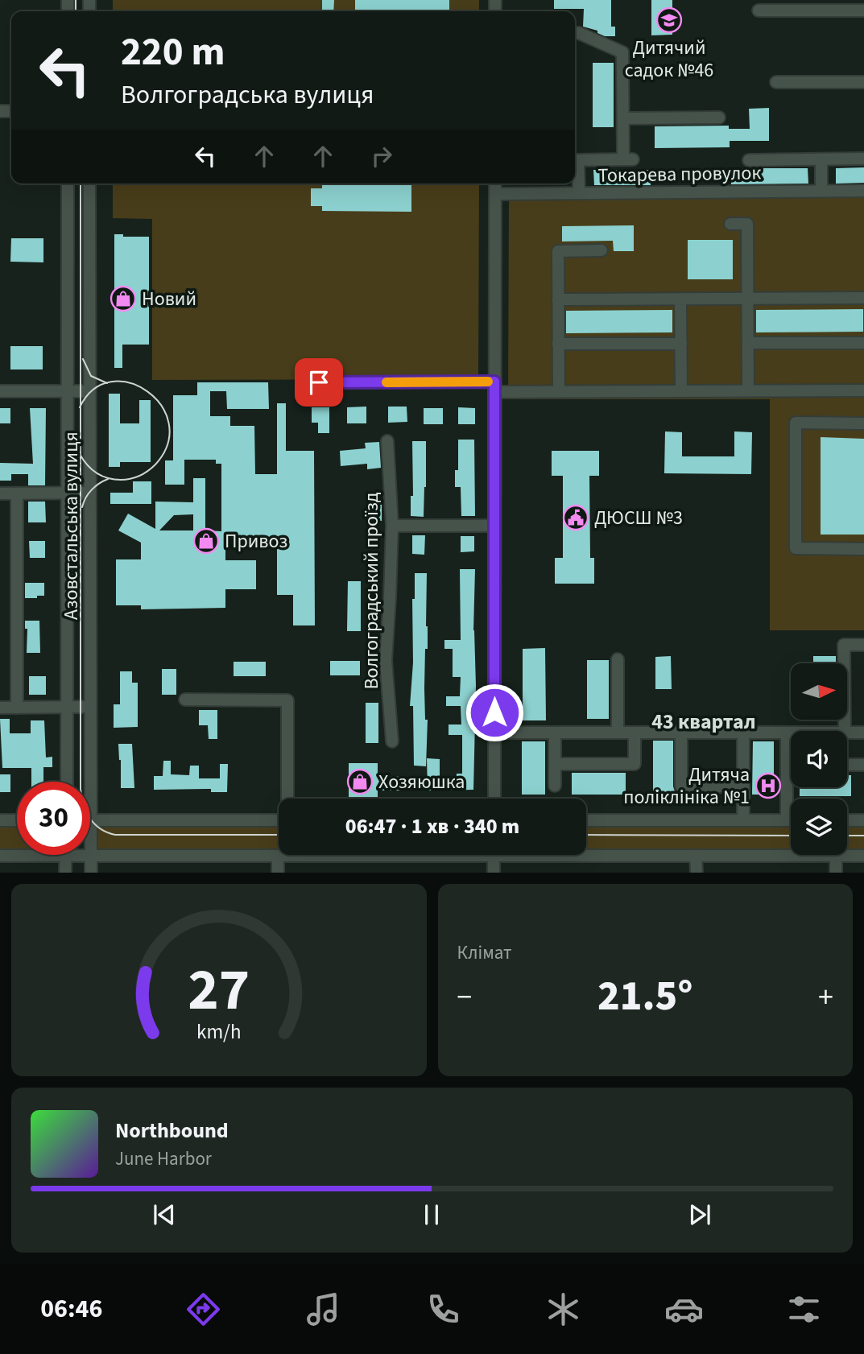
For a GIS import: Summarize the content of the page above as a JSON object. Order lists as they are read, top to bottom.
{
  "streets": {
    "street": ["Токарева провулок", "Азовстальська вулиця", "Волгоградський проїзд"]
  },
  "districts": ["43 квартал"],
  "places": {
    "school or university": ["Дитячий садок №46"],
    "shop": ["Новий", "Привоз", "Хозяюшка"],
    "public building": ["ДЮСШ №3"],
    "hospital": ["Дитяча поліклініка №1"]
  },
  "north": "right",
  "page": {
    "turn": ["220 m", "Волгоградська вулиця"],
    "limit": "30",
    "trip": "06:47 · 1 хв · 340 m",
    "tile": "Клімат",
    "heat": ["−", "21.5°", "+"],
    "song": ["Northbound", "June Harbor"],
    "tabs": "06:46",
    "gauge": ["27", "km/h"]
  }
}
